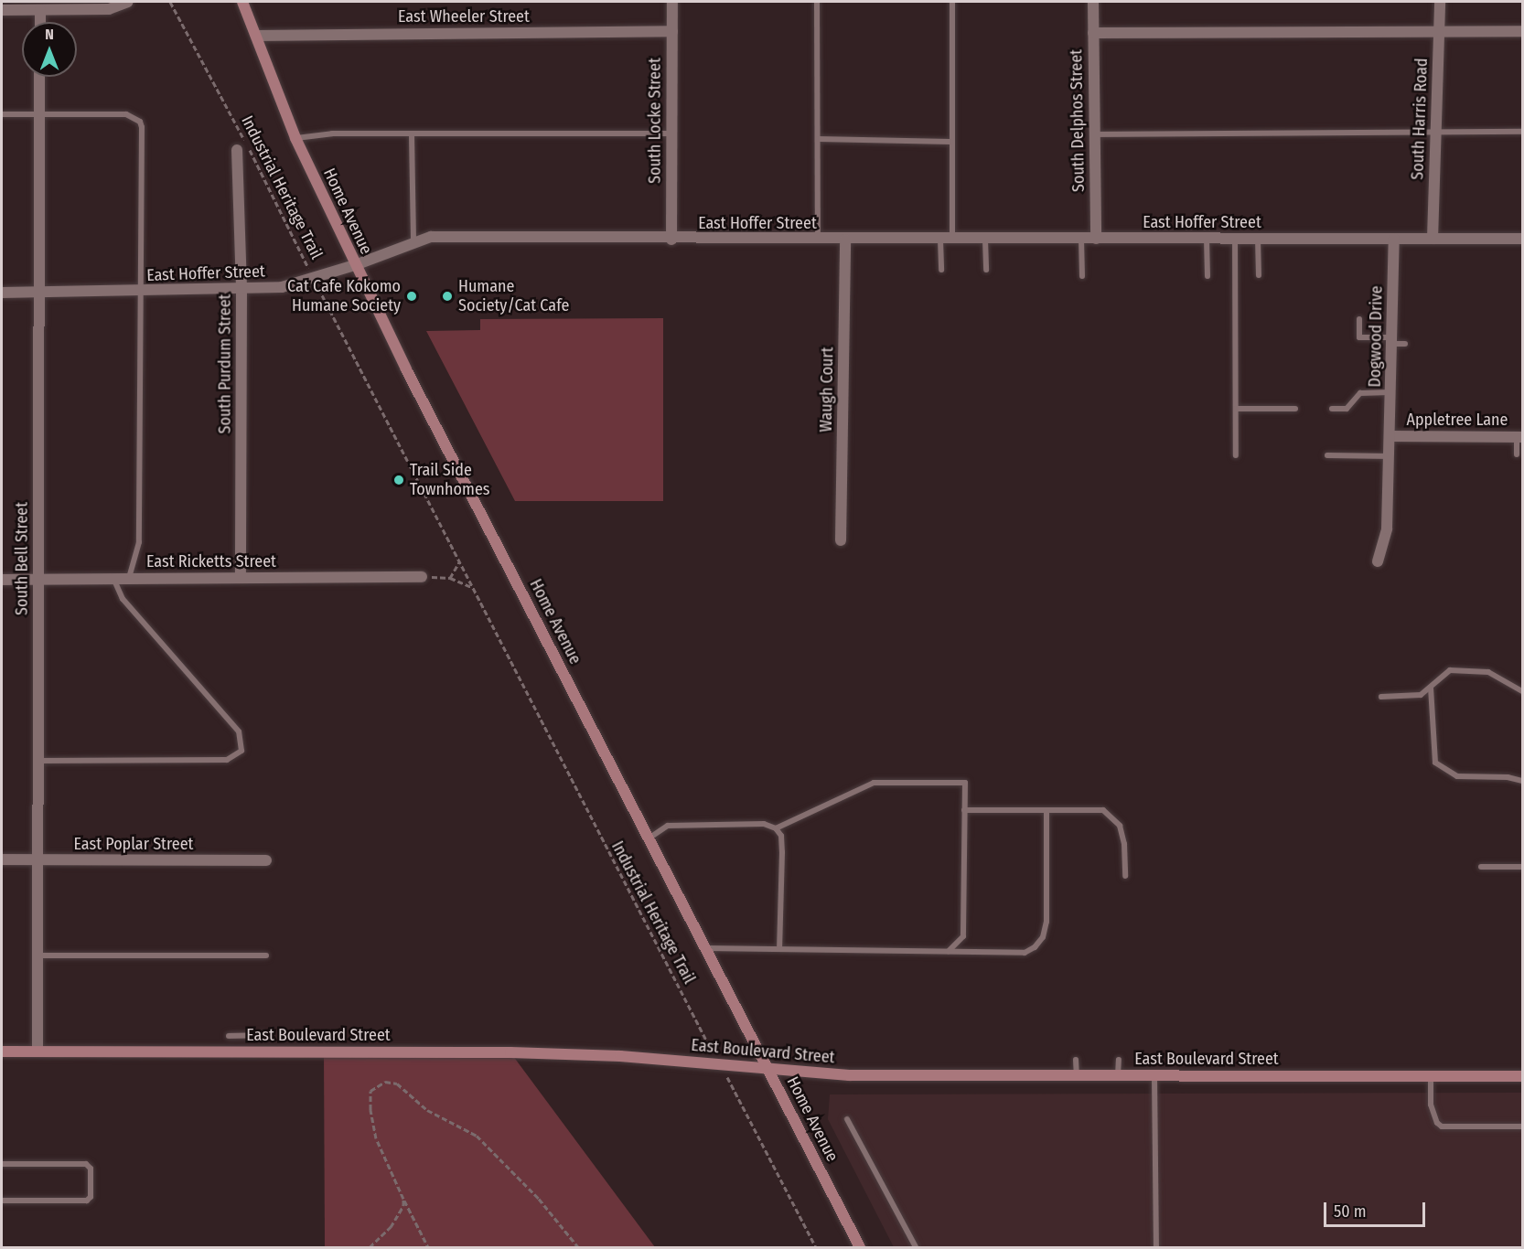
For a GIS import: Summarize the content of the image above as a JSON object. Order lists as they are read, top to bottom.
{
  "streets": {
    "main road": ["Home Avenue", "East Boulevard Street"],
    "street": [
      "East Wheeler Street",
      "South Harris Road",
      "South Locke Street",
      "South Delphos Street",
      "East Hoffer Street",
      "Dogwood Drive",
      "South Purdum Street",
      "Waugh Court",
      "Appletree Lane",
      "South Bell Street",
      "East Ricketts Street",
      "East Poplar Street"
    ],
    "path": ["Industrial Heritage Trail"]
  },
  "crossings": [
    ["East Wheeler Street", "South Locke Street"],
    ["East Wheeler Street", "Home Avenue"],
    ["South Harris Road", "East Hoffer Street"],
    ["South Locke Street", "East Hoffer Street"],
    ["South Delphos Street", "East Hoffer Street"],
    ["Industrial Heritage Trail", "East Hoffer Street"],
    ["Industrial Heritage Trail", "East Boulevard Street"],
    ["Home Avenue", "East Hoffer Street"],
    ["Home Avenue", "East Boulevard Street"],
    ["East Hoffer Street", "Dogwood Drive"],
    ["East Hoffer Street", "South Purdum Street"],
    ["East Hoffer Street", "Waugh Court"],
    ["East Hoffer Street", "South Bell Street"],
    ["Dogwood Drive", "Appletree Lane"],
    ["South Purdum Street", "East Ricketts Street"],
    ["South Bell Street", "East Ricketts Street"],
    ["South Bell Street", "East Poplar Street"],
    ["South Bell Street", "East Boulevard Street"]
  ],
  "places": ["Cat Cafe Kokomo Humane Society", "Humane Society/Cat Cafe", "Trail Side Townhomes"],
  "scale_bar": "50 m",
  "north": "top"
}
